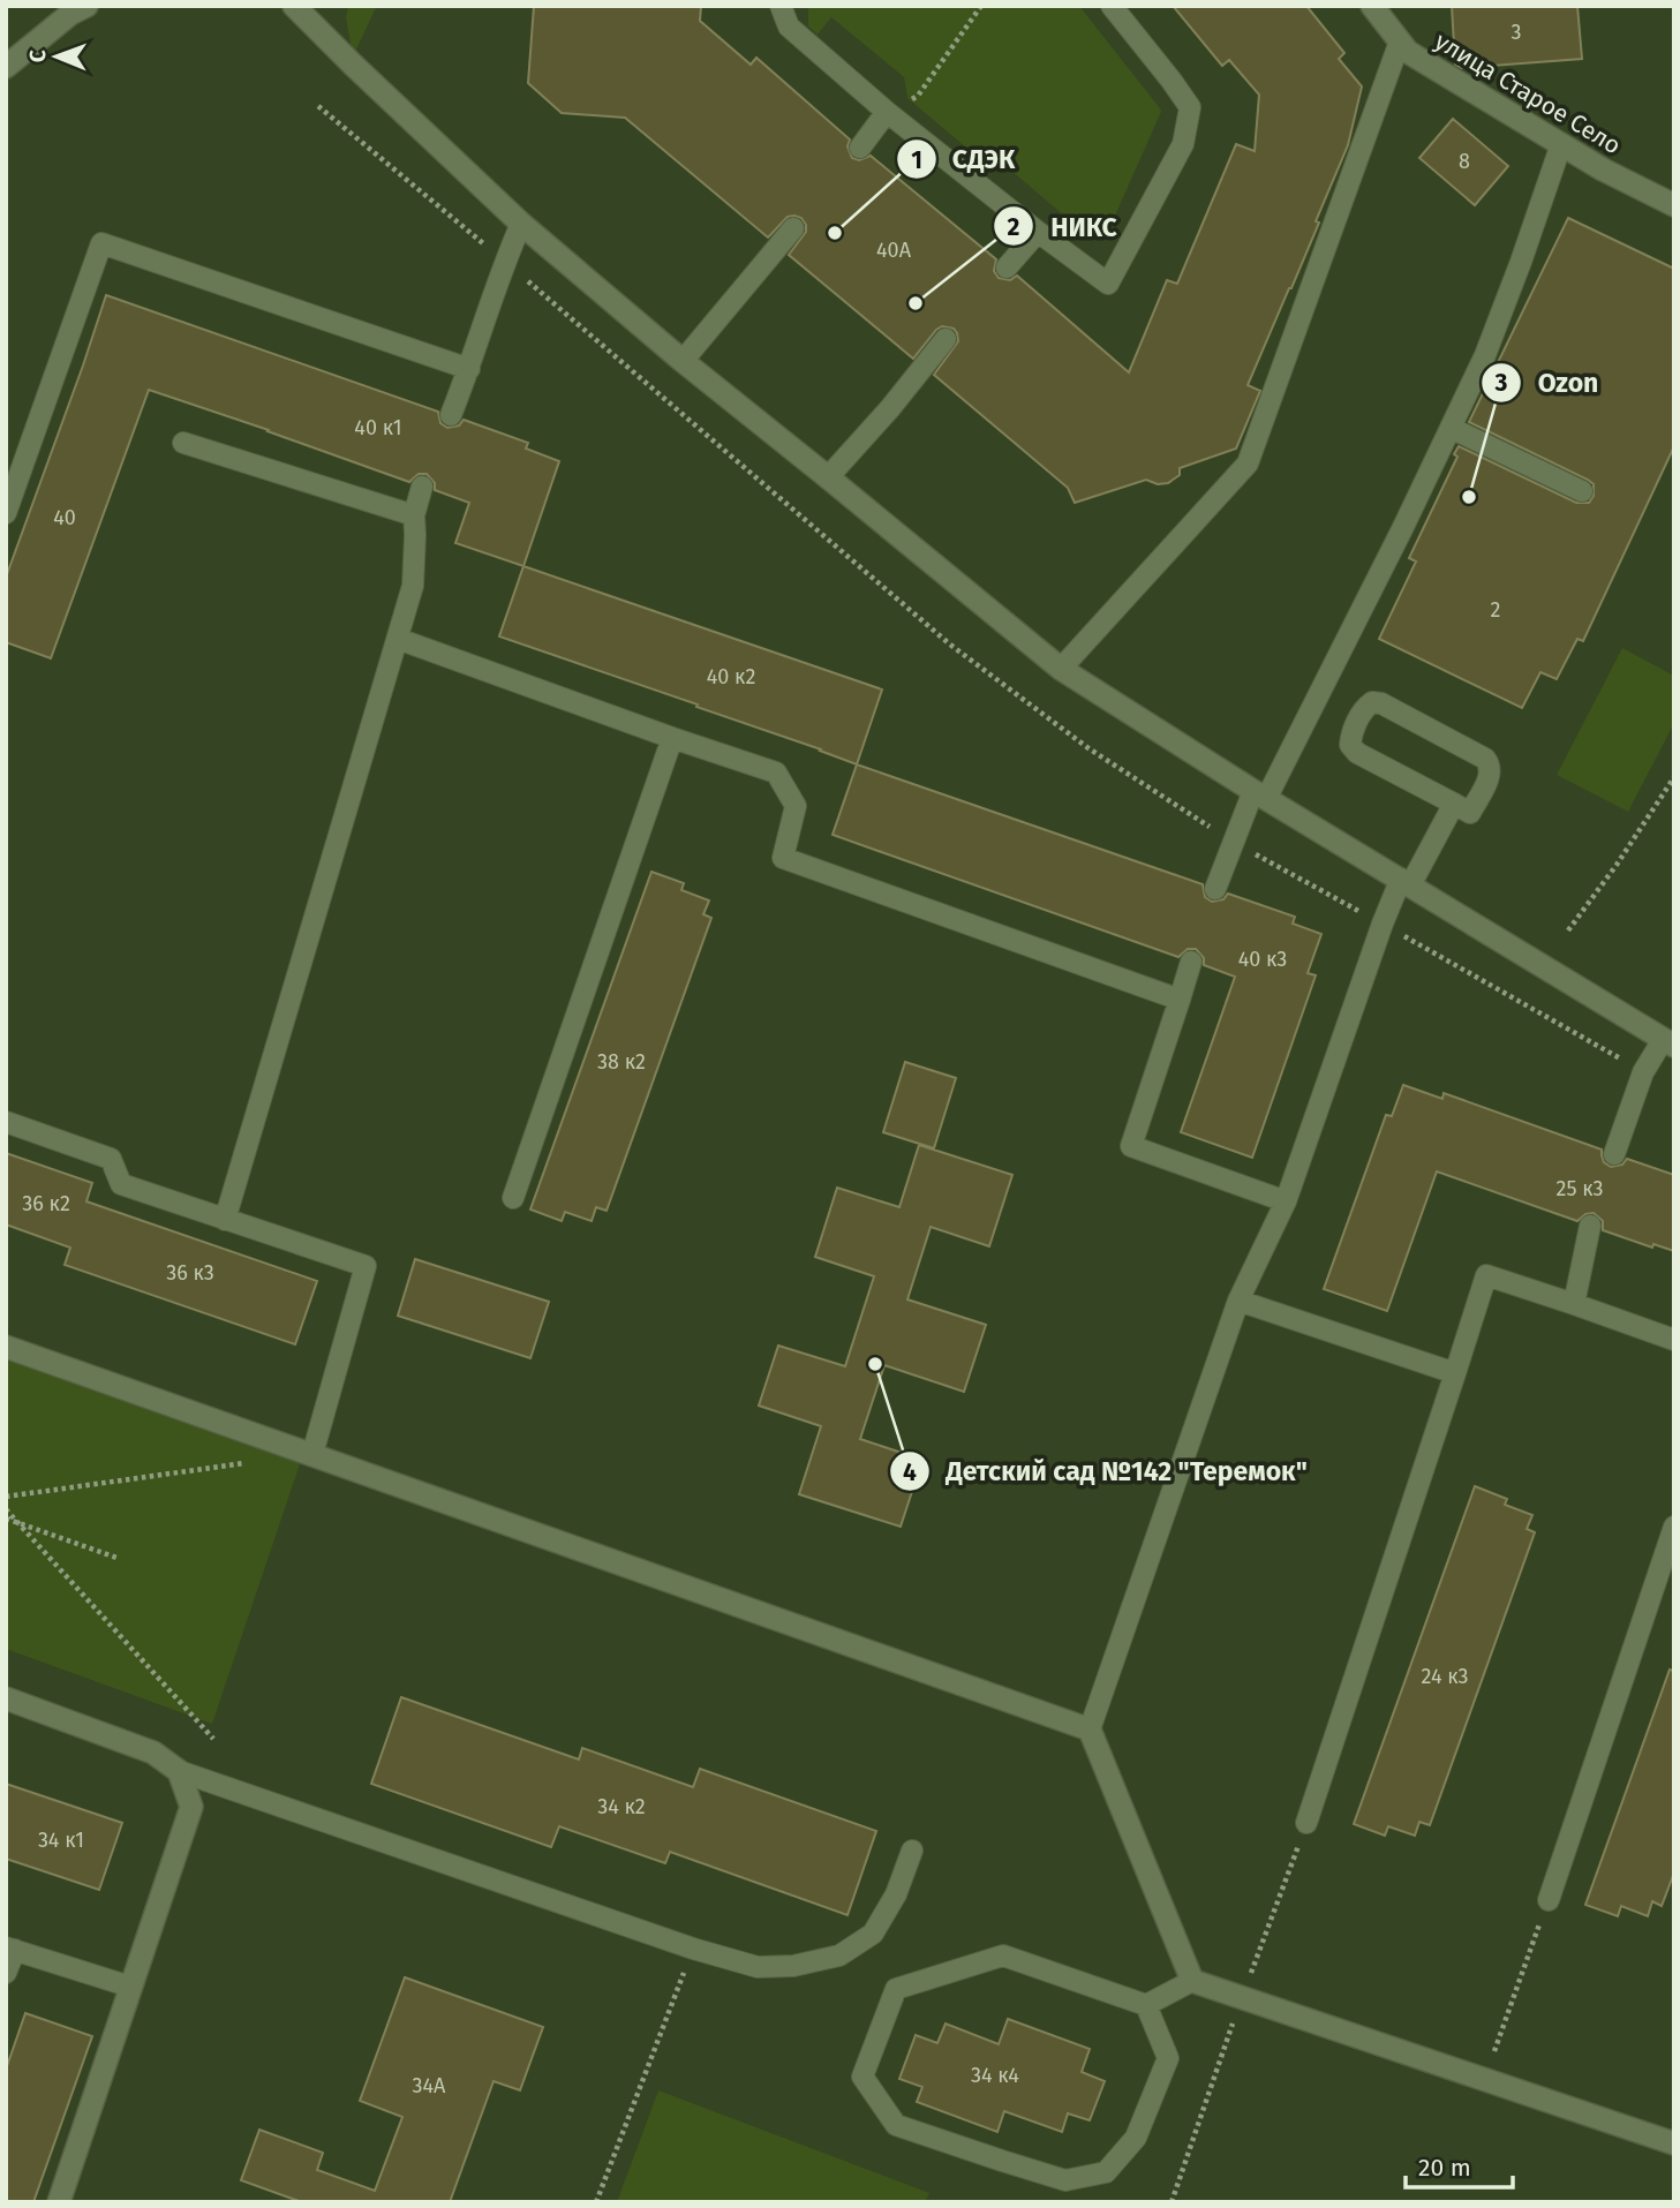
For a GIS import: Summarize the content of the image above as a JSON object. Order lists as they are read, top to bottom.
{
  "streets": {
    "street": ["улица Старое Село"]
  },
  "places": [
    "СДЭК",
    "НИКС",
    "Ozon",
    "Детский сад №142 \"Теремок\""
  ],
  "house_numbers": [
    "3",
    "8",
    "40А",
    "40 к1",
    "40",
    "2",
    "40 к2",
    "40 к3",
    "38 к2",
    "25 к3",
    "36 к2",
    "36 к3",
    "24 к3",
    "34 к2",
    "34 к1",
    "34 к4",
    "34А"
  ],
  "scale_bar": "20 m",
  "north": "left"
}
